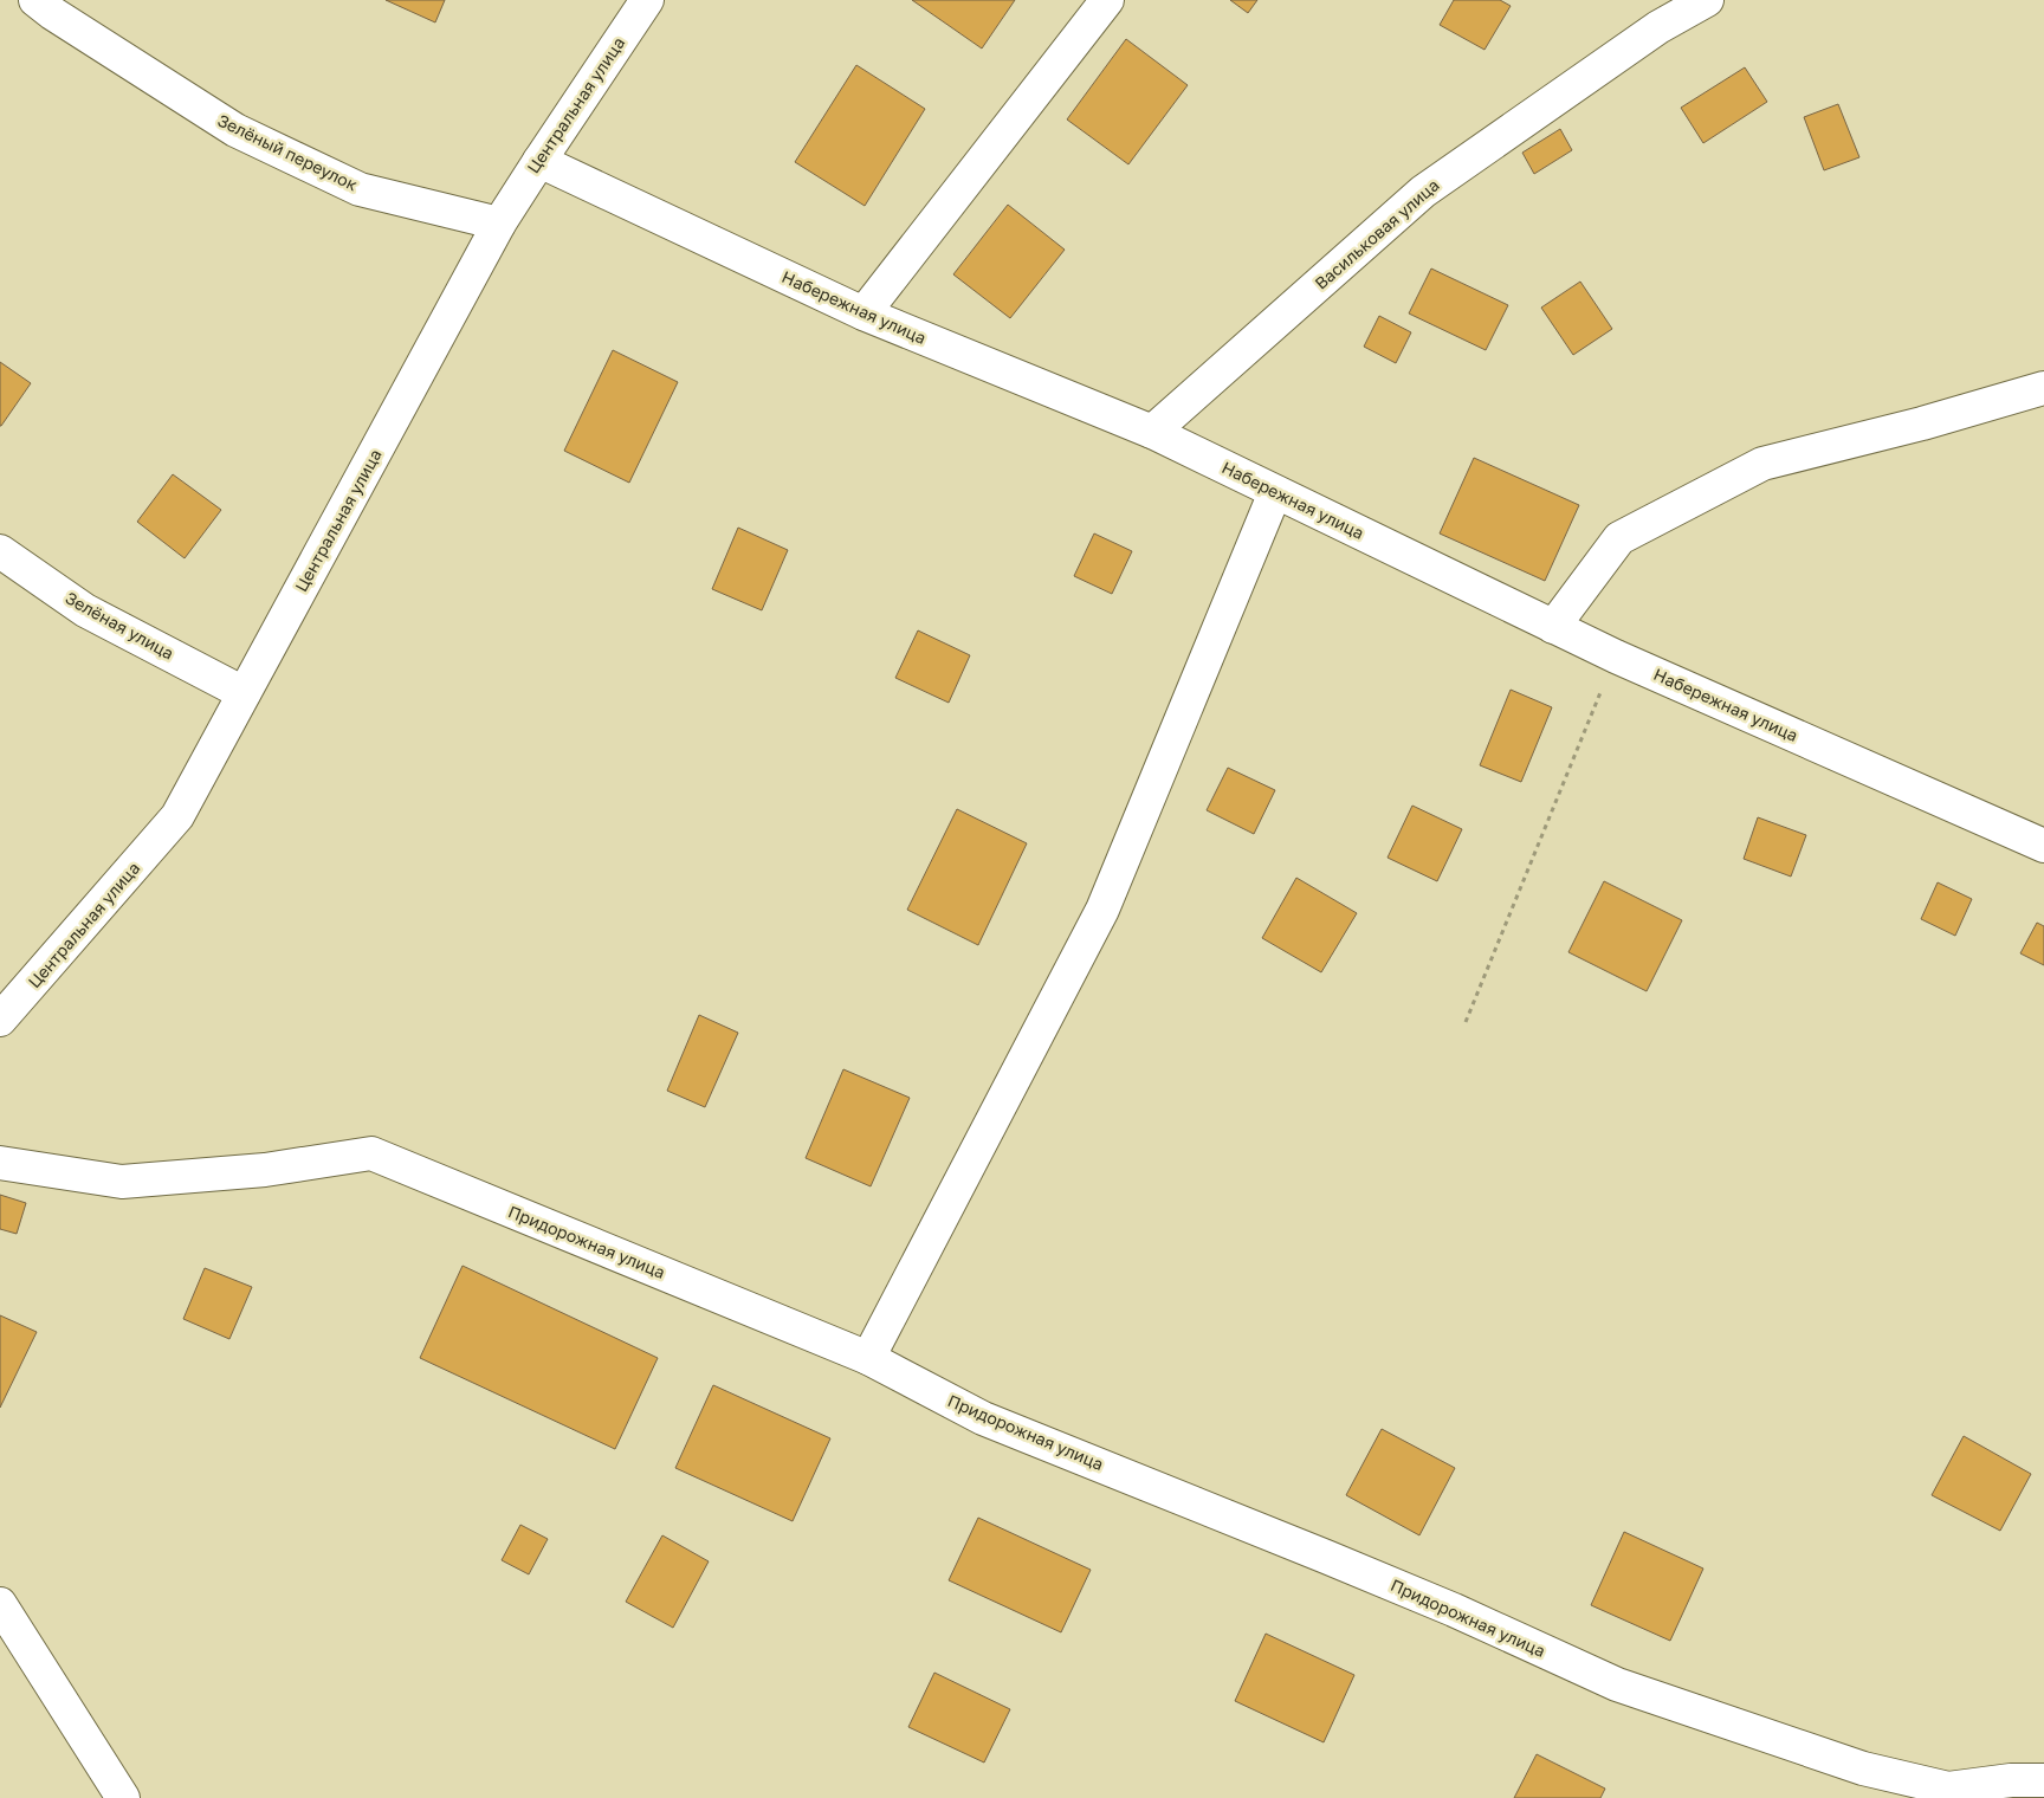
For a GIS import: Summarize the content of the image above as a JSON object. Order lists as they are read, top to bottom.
{
  "streets": {
    "street": [
      "Центральная улица",
      "Зелёный переулок",
      "Васильковая улица",
      "Набережная улица",
      "Зелёная улица",
      "Придорожная улица"
    ]
  },
  "crossings": [
    ["Центральная улица", "Зелёный переулок"],
    ["Центральная улица", "Набережная улица"],
    ["Центральная улица", "Зелёная улица"],
    ["Васильковая улица", "Набережная улица"]
  ]
}
